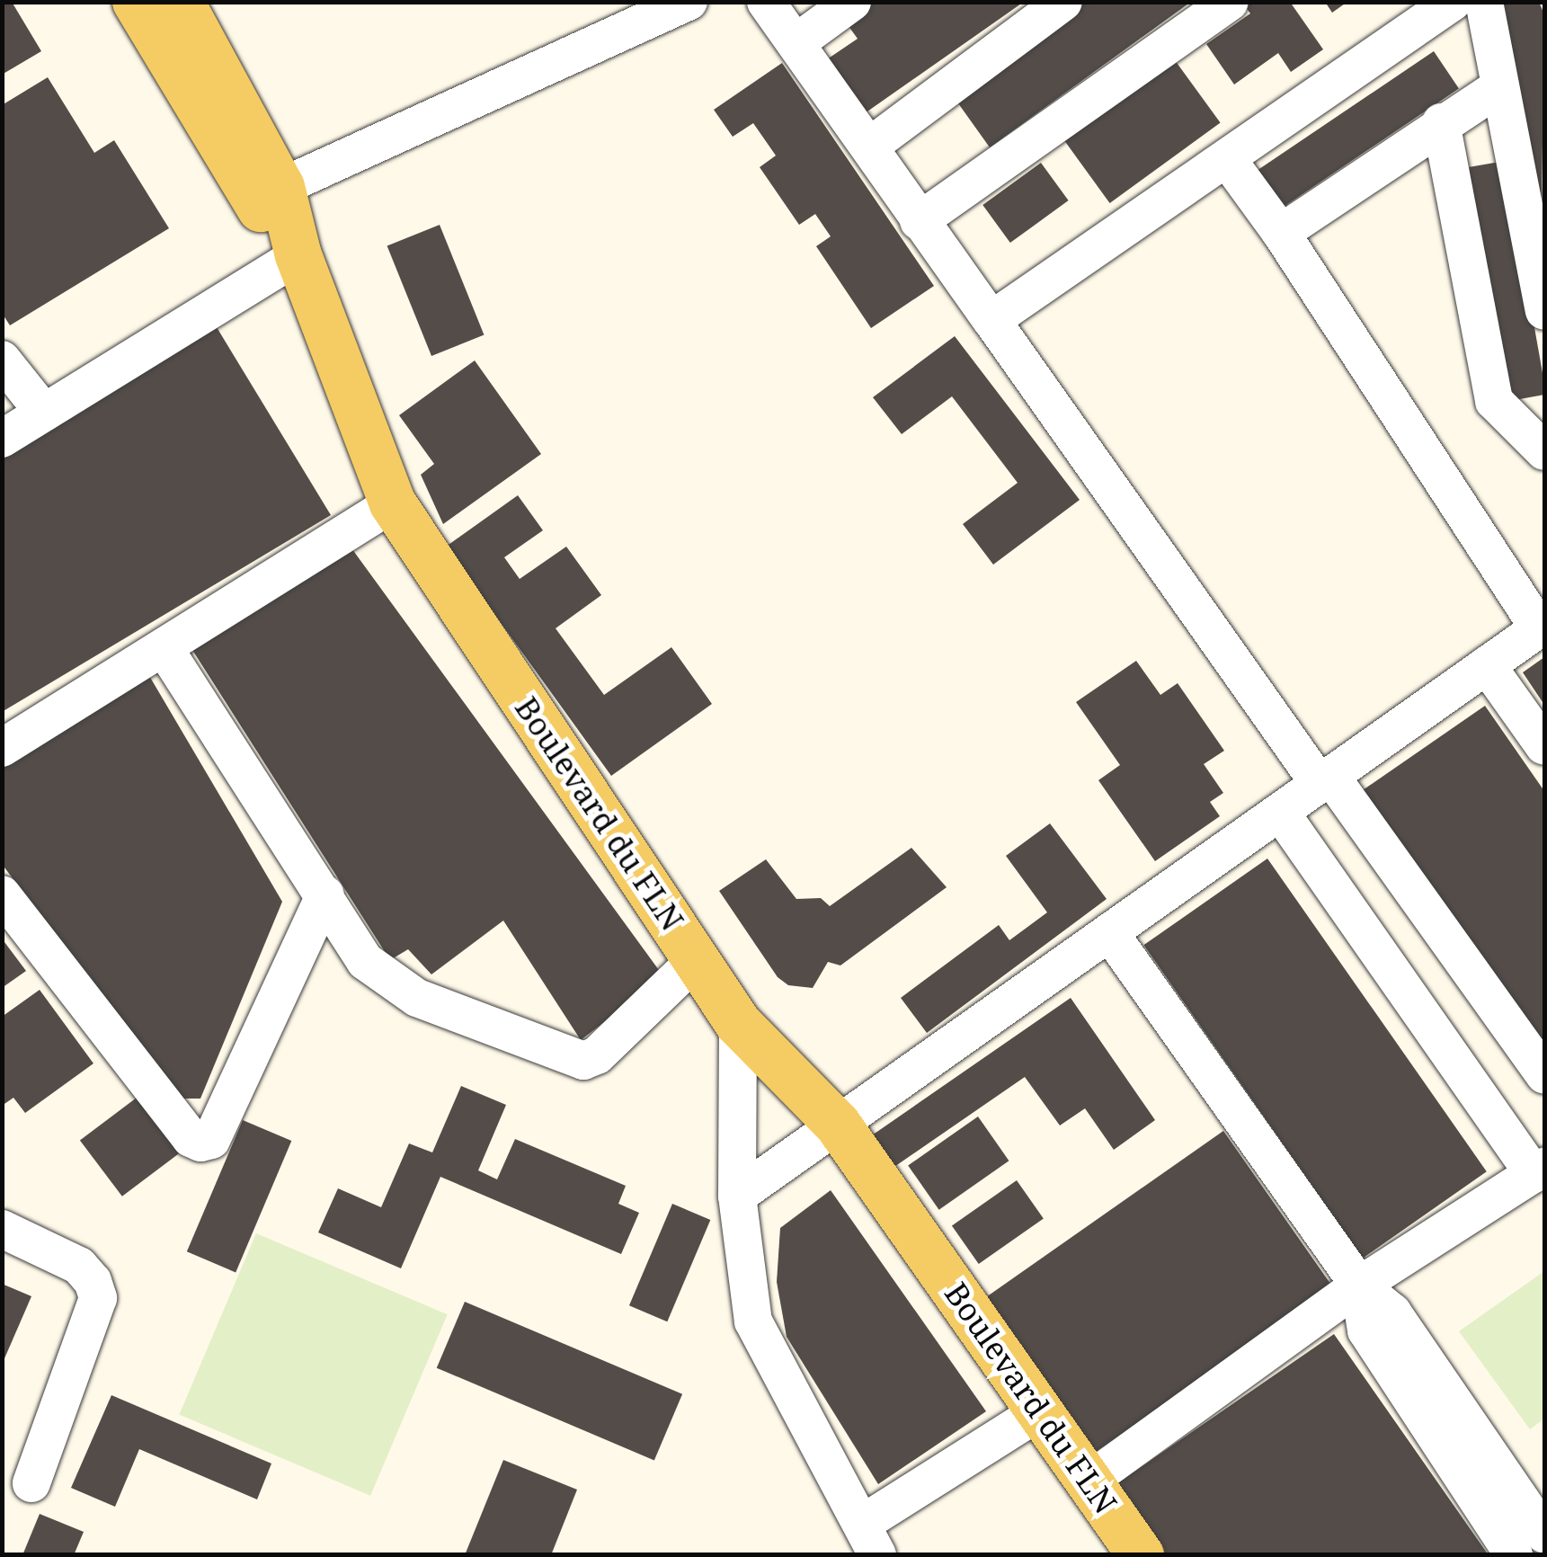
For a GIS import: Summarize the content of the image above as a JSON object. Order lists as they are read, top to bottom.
{
  "streets": {
    "main road": ["Boulevard du FLN"]
  }
}
